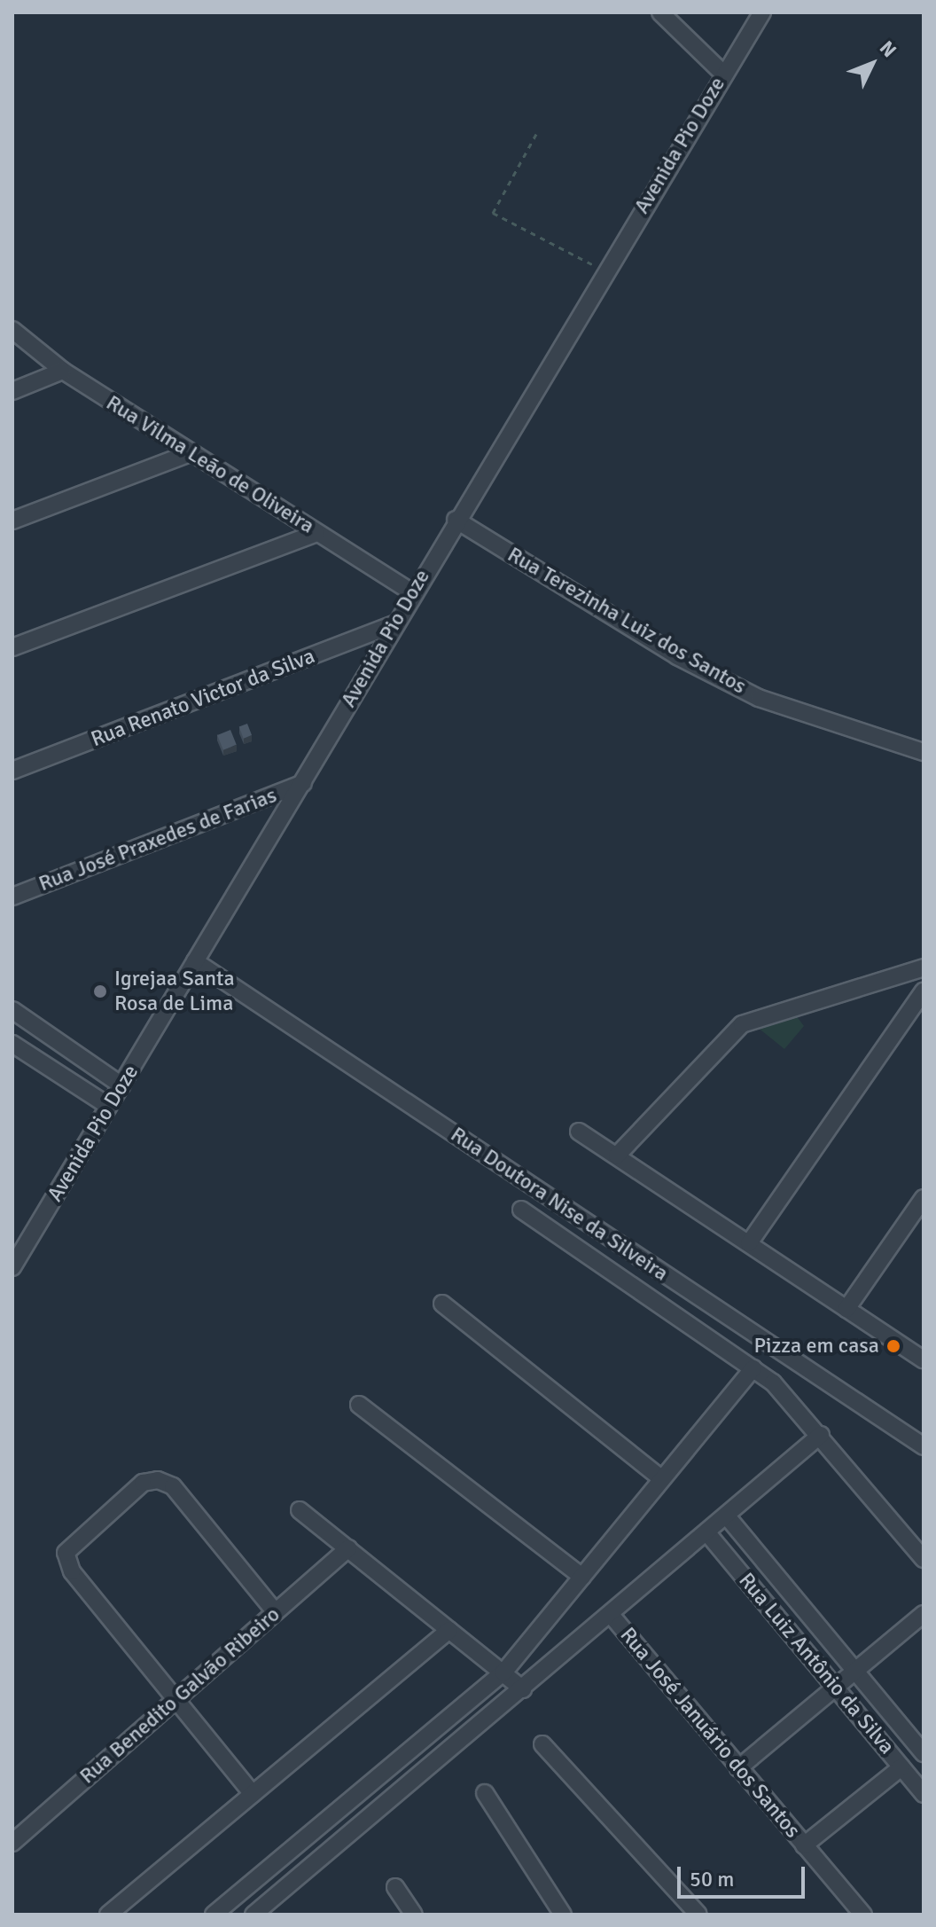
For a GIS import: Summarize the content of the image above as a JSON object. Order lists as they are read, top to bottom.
{
  "streets": {
    "street": [
      "Avenida Pio Doze",
      "Rua Vilma Leão de Oliveira",
      "Rua Terezinha Luiz dos Santos",
      "Rua Renato Victor da Silva",
      "Rua José Praxedes de Farias",
      "Rua Doutora Nise da Silveira",
      "Rua Luiz Antônio da Silva",
      "Rua Benedito Galvão Ribeiro",
      "Rua José Januário dos Santos"
    ]
  },
  "crossings": [
    ["Avenida Pio Doze", "Rua Vilma Leão de Oliveira"],
    ["Avenida Pio Doze", "Rua Terezinha Luiz dos Santos"],
    ["Avenida Pio Doze", "Rua Renato Victor da Silva"],
    ["Avenida Pio Doze", "Rua José Praxedes de Farias"],
    ["Avenida Pio Doze", "Rua Doutora Nise da Silveira"]
  ],
  "places": ["Igrejaa Santa Rosa de Lima", "Pizza em casa"],
  "scale_bar": "50 m",
  "north": "top right"
}
